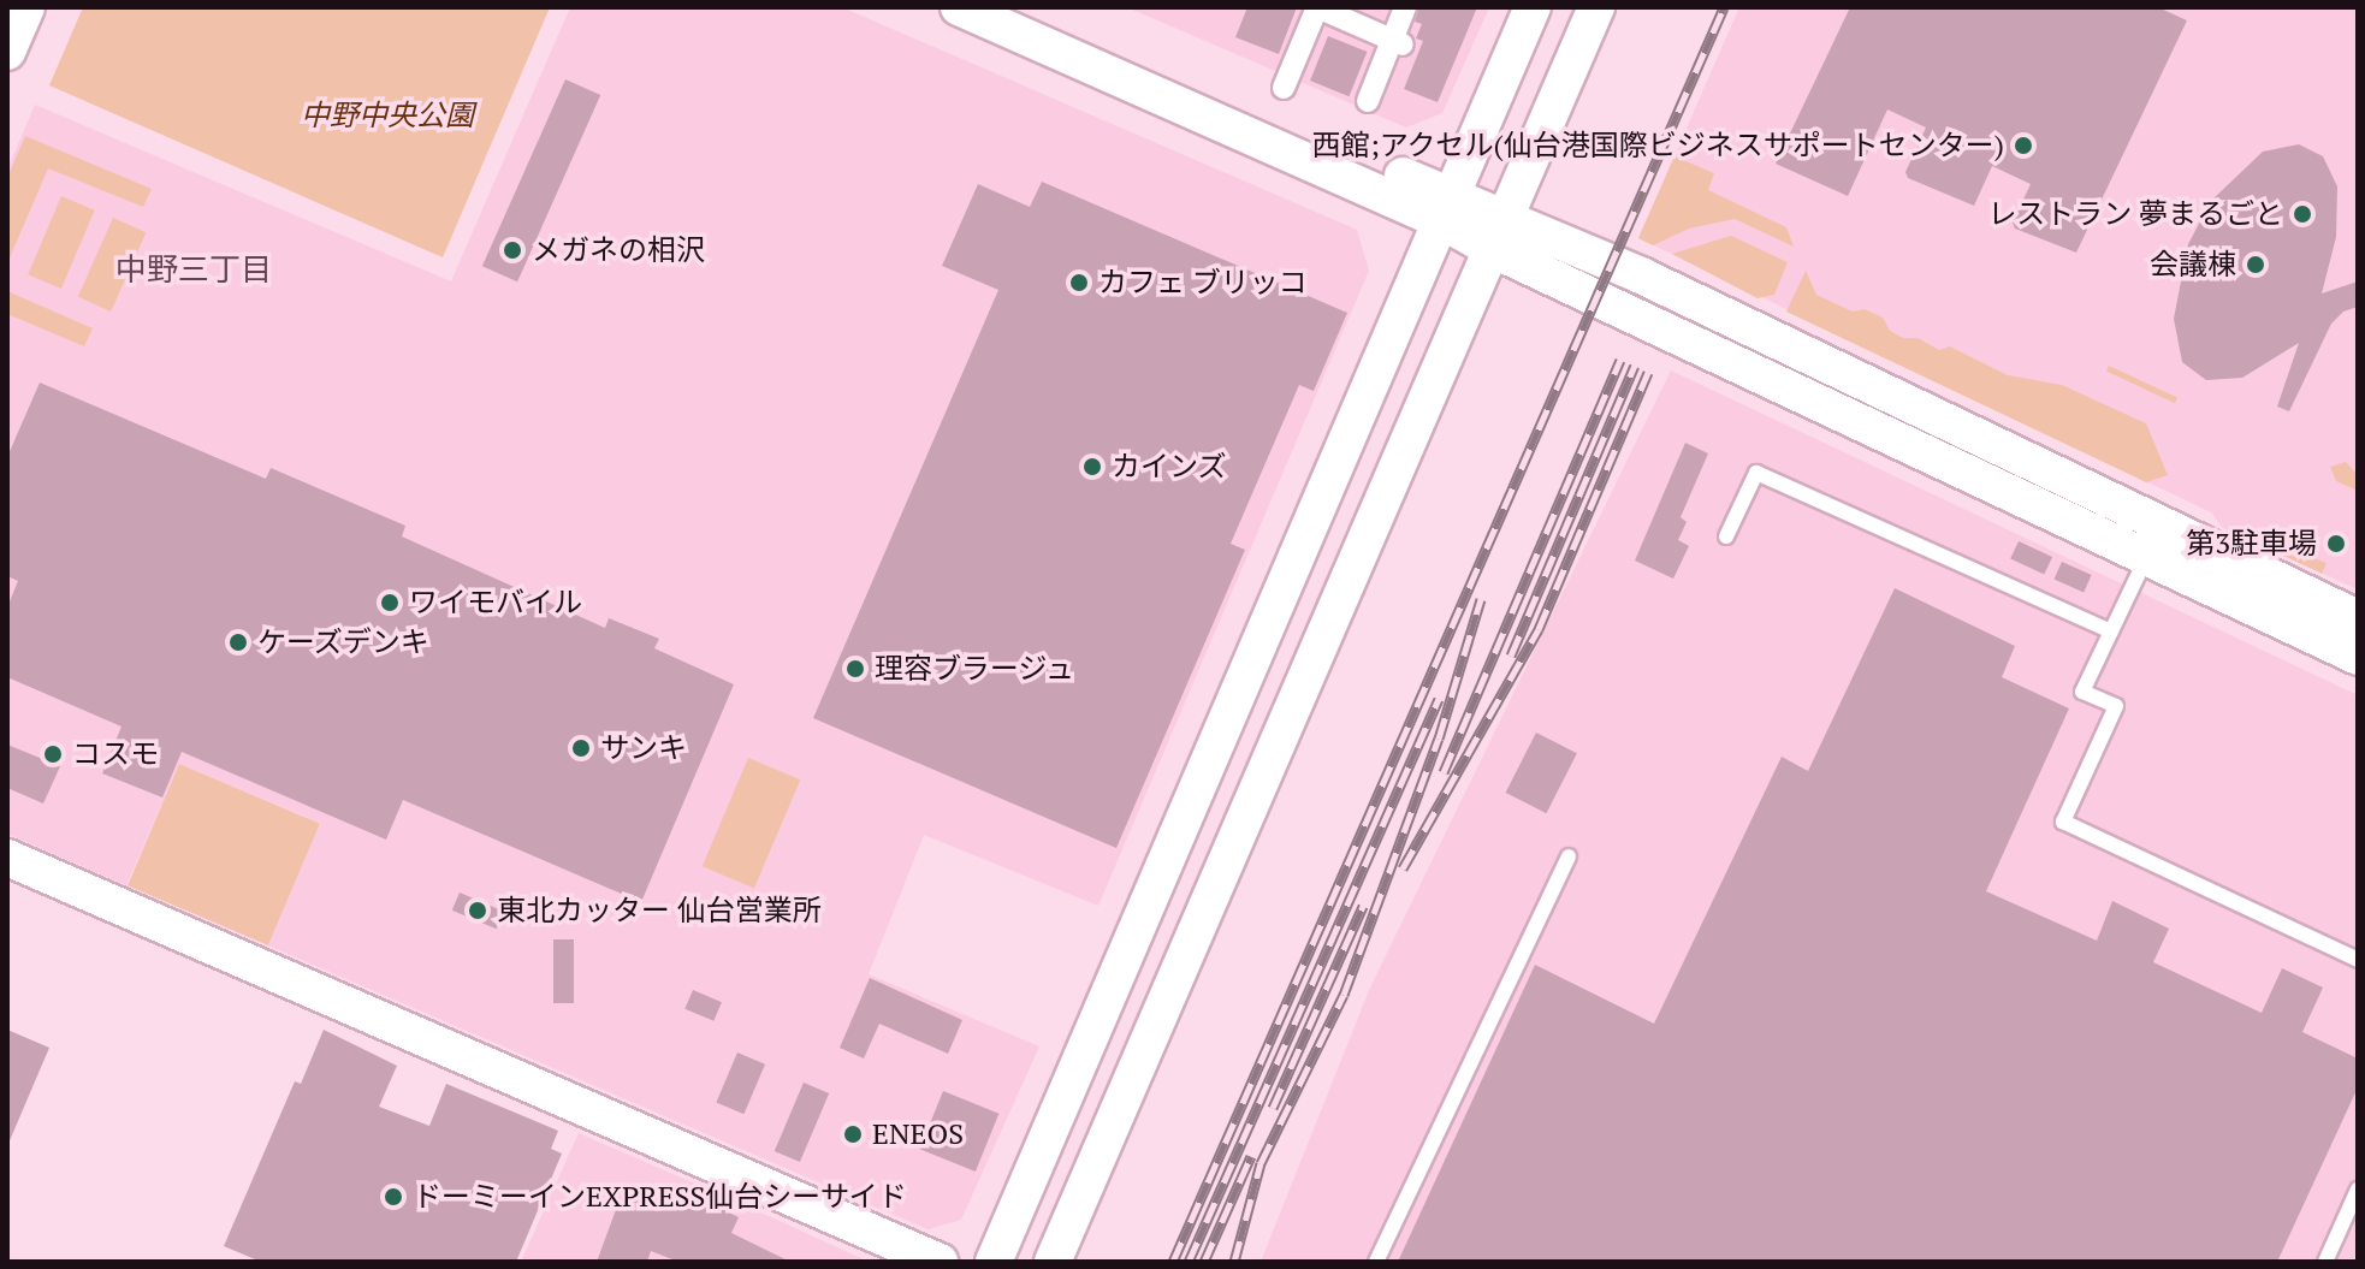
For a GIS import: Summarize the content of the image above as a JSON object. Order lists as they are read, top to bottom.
{
  "districts": ["中野三丁目"],
  "parks": ["中野中央公園"],
  "places": [
    "西館;アクセル(仙台港国際ビジネスサポートセンター)",
    "レストラン 夢まるごと",
    "メガネの相沢",
    "会議棟",
    "カフェ ブリッコ",
    "カインズ",
    "第3駐車場",
    "ワイモバイル",
    "ケーズデンキ",
    "理容ブラージュ",
    "サンキ",
    "コスモ",
    "東北カッター 仙台営業所",
    "ENEOS",
    "ドーミーインEXPRESS仙台シーサイド"
  ]
}
